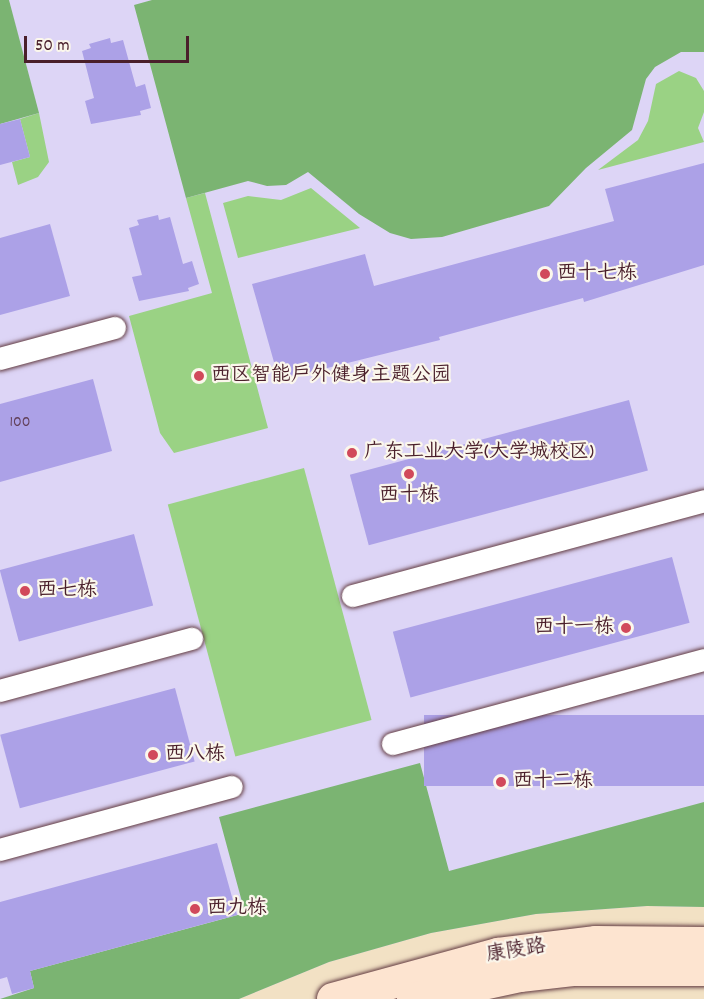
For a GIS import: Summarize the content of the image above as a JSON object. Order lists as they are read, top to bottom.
{
  "streets": {
    "street": ["康陵路"]
  },
  "places": [
    "西十七栋",
    "西区智能户外健身主题公园",
    "广东工业大学(大学城校区)",
    "西十栋",
    "西七栋",
    "西十一栋",
    "西八栋",
    "西十二栋",
    "西九栋"
  ],
  "house_numbers": ["100"],
  "scale_bar": "50 m"
}
